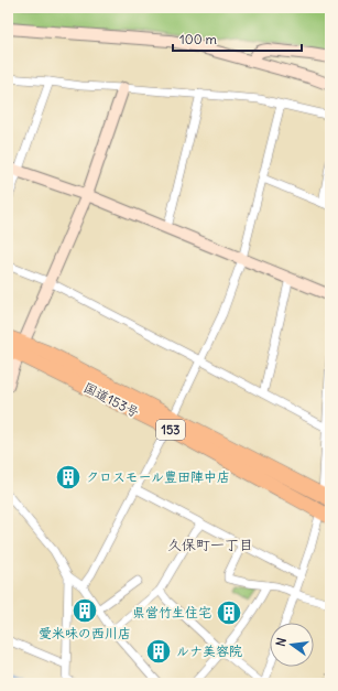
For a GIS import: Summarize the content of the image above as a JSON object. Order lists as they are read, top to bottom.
{
  "streets": {
    "highway": ["国道153号", "153"]
  },
  "districts": ["久保町一丁目"],
  "places": {
    "building": [
      "クロスモール豊田陣中店",
      "愛米味の西川店",
      "県営竹生住宅",
      "ルナ美容院"
    ]
  },
  "scale_bar": "100 m",
  "north": "left"
}
